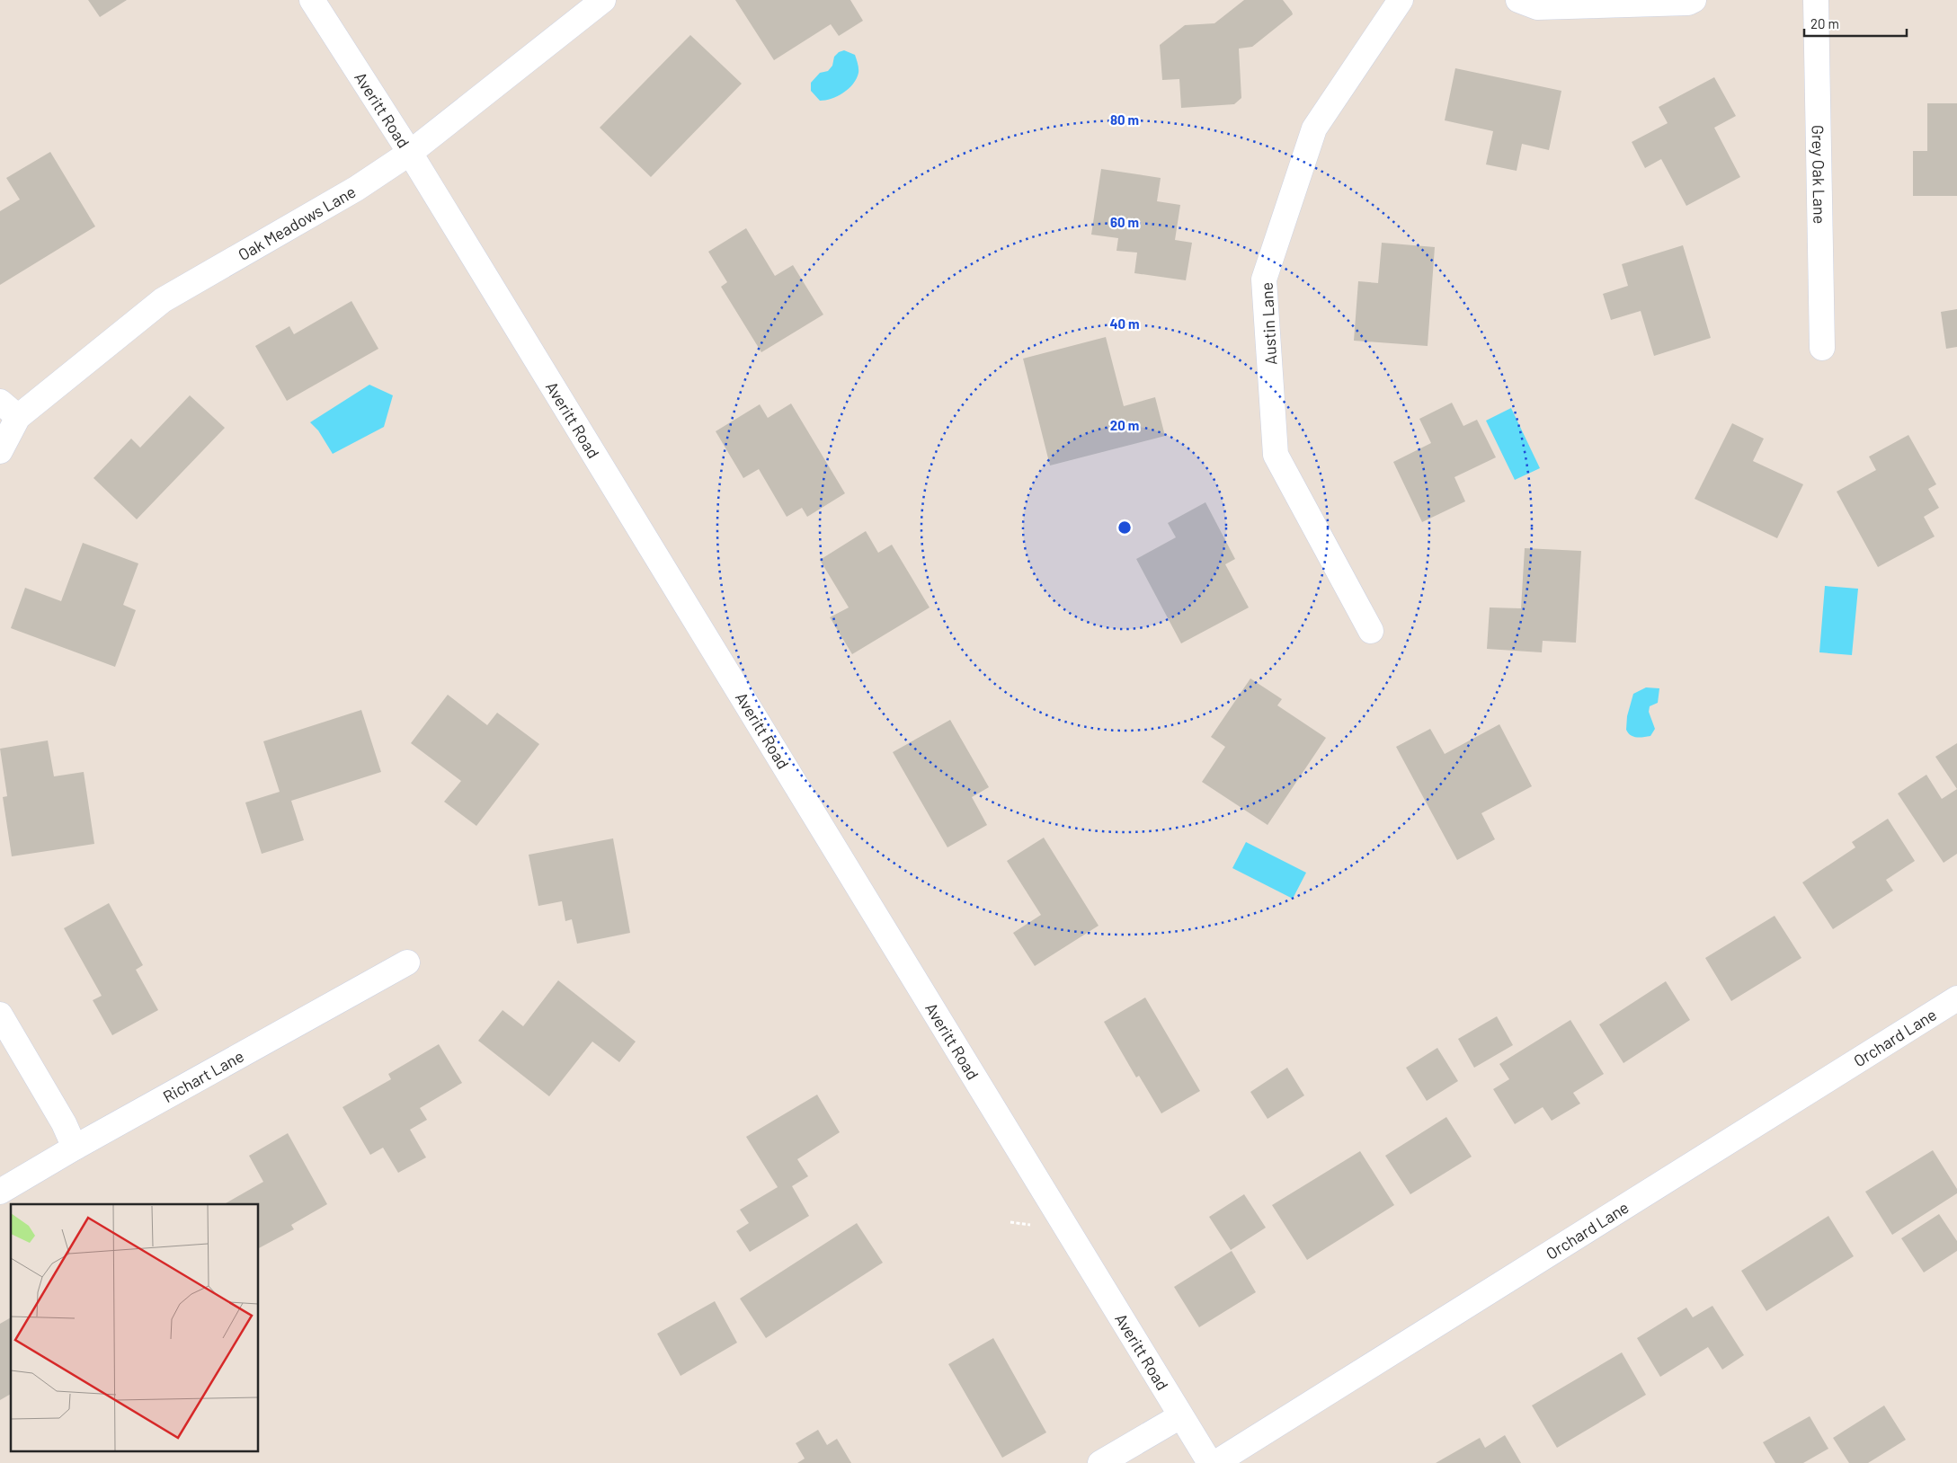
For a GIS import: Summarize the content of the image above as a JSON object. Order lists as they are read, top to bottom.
{
  "streets": {
    "street": [
      "Averitt Road",
      "Grey Oak Lane",
      "Oak Meadows Lane",
      "Austin Lane",
      "Orchard Lane",
      "Richart Lane"
    ]
  },
  "crossings": [
    ["Averitt Road", "Oak Meadows Lane"]
  ],
  "scale_bar": "20 m",
  "rings": [
    "80 m",
    "60 m",
    "40 m",
    "20 m"
  ]
}
